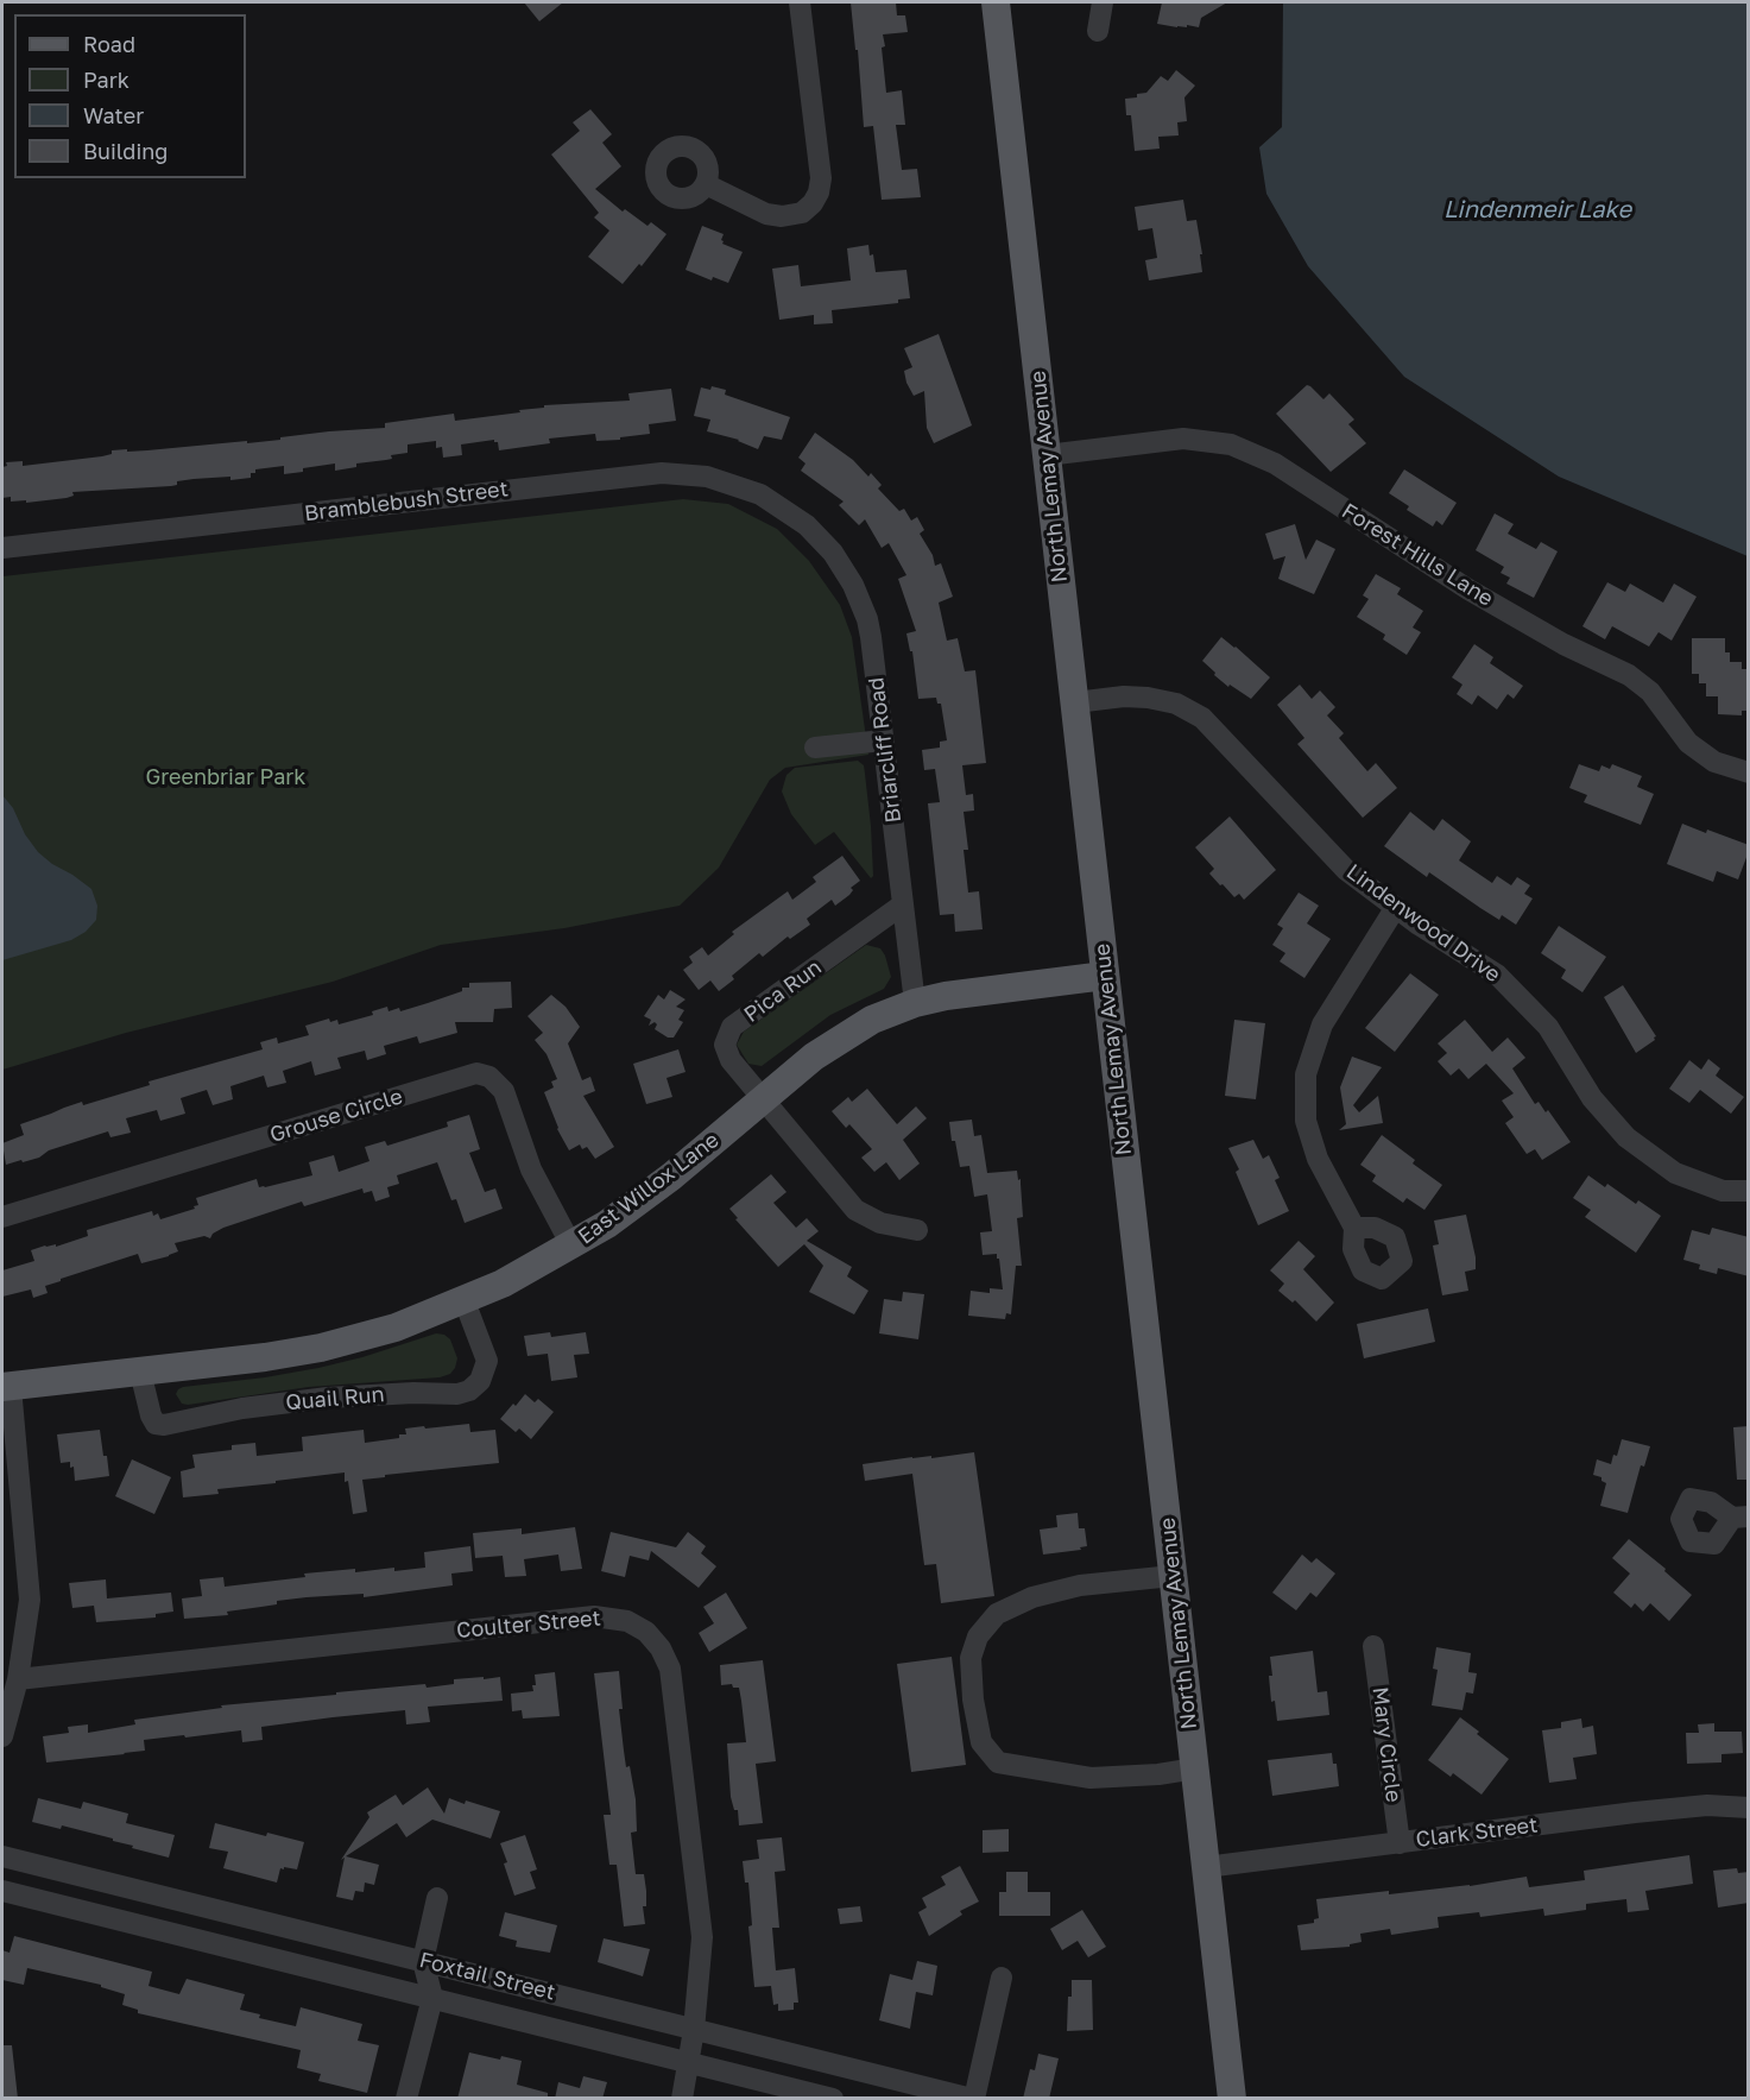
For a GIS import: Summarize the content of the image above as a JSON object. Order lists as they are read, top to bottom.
{
  "streets": {
    "main road": ["North Lemay Avenue", "East Willox Lane"],
    "street": [
      "Bramblebush Street",
      "Forest Hills Lane",
      "Briarcliff Road",
      "Lindenwood Drive",
      "Pica Run",
      "Grouse Circle",
      "Quail Run",
      "Coulter Street",
      "Mary Circle",
      "Clark Street",
      "Foxtail Street"
    ]
  },
  "crossings": [
    ["North Lemay Avenue", "Forest Hills Lane"],
    ["North Lemay Avenue", "Lindenwood Drive"],
    ["North Lemay Avenue", "East Willox Lane"],
    ["North Lemay Avenue", "Clark Street"],
    ["Bramblebush Street", "Briarcliff Road"],
    ["Briarcliff Road", "Pica Run"],
    ["Briarcliff Road", "East Willox Lane"],
    ["Pica Run", "East Willox Lane"],
    ["Grouse Circle", "East Willox Lane"],
    ["East Willox Lane", "Quail Run"],
    ["Coulter Street", "Foxtail Street"],
    ["Mary Circle", "Clark Street"]
  ],
  "water": ["Lindenmeir Lake"],
  "parks": ["Greenbriar Park"],
  "legend": [
    "Road",
    "Park",
    "Water",
    "Building"
  ]
}
